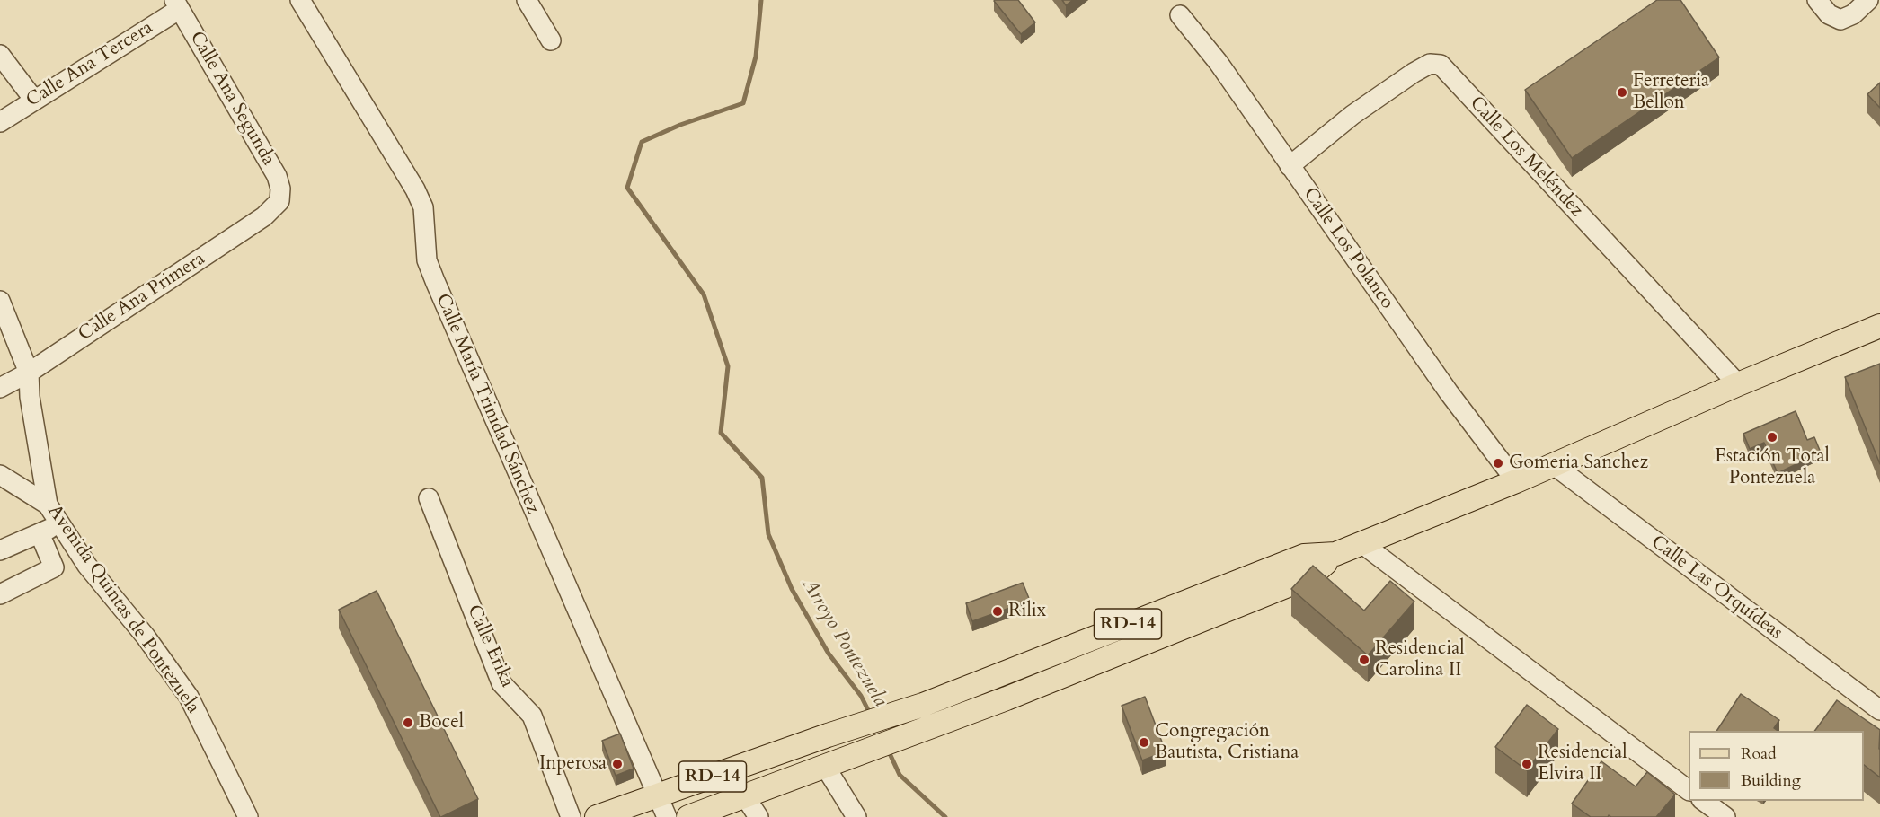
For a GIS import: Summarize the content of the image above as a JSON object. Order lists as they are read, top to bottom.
{
  "streets": {
    "main road": ["RD-14"],
    "street": [
      "Calle Ana Tercera",
      "Calle Ana Segunda",
      "Calle Los Meléndez",
      "Calle Los Polanco",
      "Calle Ana Primera",
      "Calle María Trinidad Sánchez",
      "Calle Las Orquídeas",
      "Avenida Quintas de Pontezuela",
      "Calle Erika"
    ]
  },
  "crossings": [
    ["Calle Ana Tercera", "Calle Ana Segunda"],
    ["Calle Ana Segunda", "Calle Ana Primera"],
    ["Calle Los Meléndez", "Calle Los Polanco"],
    ["Calle Los Meléndez", "RD-14"],
    ["Calle Los Polanco", "RD-14"],
    ["Calle Ana Primera", "Avenida Quintas de Pontezuela"],
    ["Calle María Trinidad Sánchez", "RD-14"],
    ["Calle Las Orquídeas", "RD-14"]
  ],
  "water": ["Arroyo Pontezuela"],
  "places": [
    "Ferreteria Bellon",
    "Estación Total Pontezuela",
    "Gomeria Sanchez",
    "Rilix",
    "Residencial Carolina II",
    "Bocel",
    "Congregación Bautista, Cristiana",
    "Inperosa",
    "Residencial Elvira II"
  ],
  "legend": ["Road", "Building"]
}
